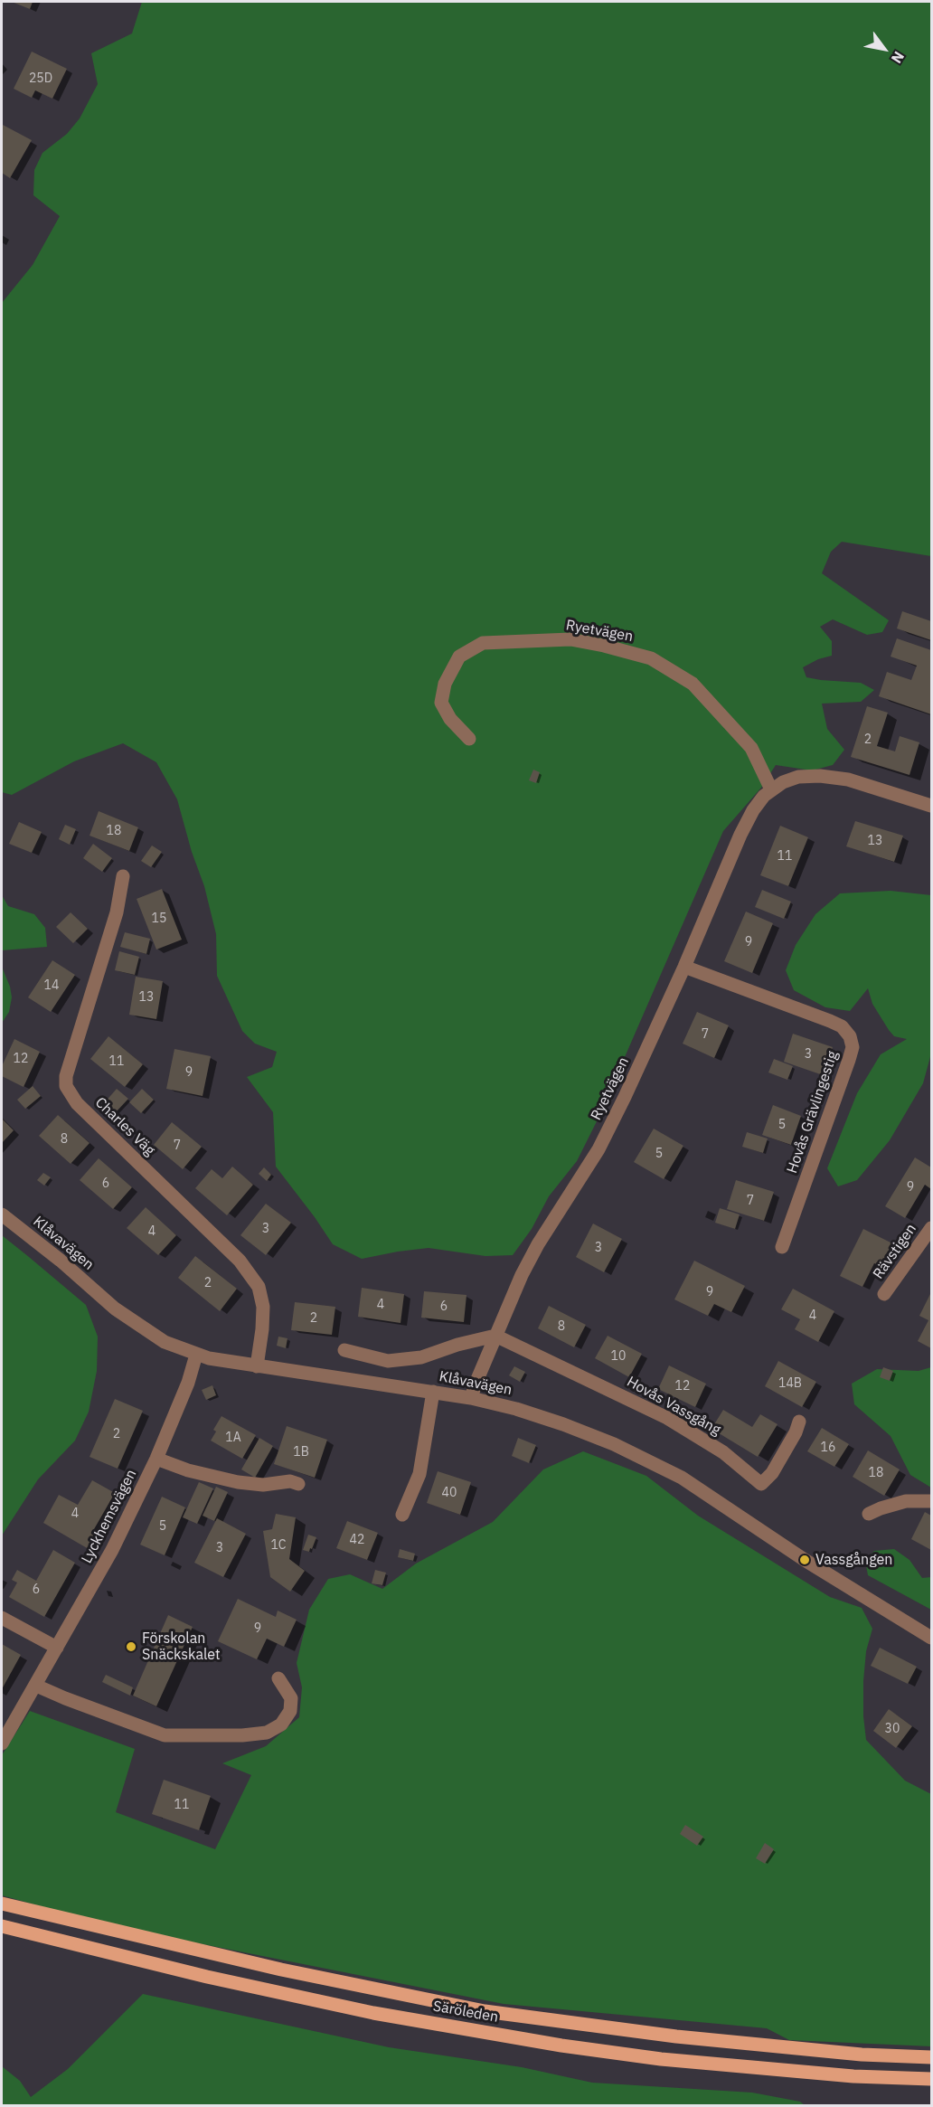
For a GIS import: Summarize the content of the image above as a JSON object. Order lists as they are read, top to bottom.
{
  "streets": {
    "main road": ["Säröleden"],
    "street": [
      "Ryetvägen",
      "Hovås Grävlingestig",
      "Charles Väg",
      "Klåvavägen",
      "Rävstigen",
      "Hovås Vassgång",
      "Lyckhemsvägen"
    ]
  },
  "crossings": [
    ["Ryetvägen", "Hovås Grävlingestig"],
    ["Ryetvägen", "Klåvavägen"],
    ["Ryetvägen", "Hovås Vassgång"],
    ["Charles Väg", "Klåvavägen"],
    ["Klåvavägen", "Lyckhemsvägen"]
  ],
  "places": ["Vassgången", "Förskolan Snäckskalet"],
  "house_numbers": [
    "25D",
    "2",
    "18",
    "13",
    "11",
    "15",
    "9",
    "14",
    "13",
    "7",
    "3",
    "12",
    "11",
    "9",
    "5",
    "8",
    "7",
    "5",
    "6",
    "9",
    "7",
    "3",
    "4",
    "3",
    "2",
    "9",
    "4",
    "6",
    "4",
    "2",
    "8",
    "10",
    "14B",
    "12",
    "2",
    "1A",
    "16",
    "1B",
    "18",
    "40",
    "4",
    "5",
    "42",
    "1C",
    "3",
    "6",
    "9",
    "30",
    "11"
  ],
  "north": "bottom right"
}
